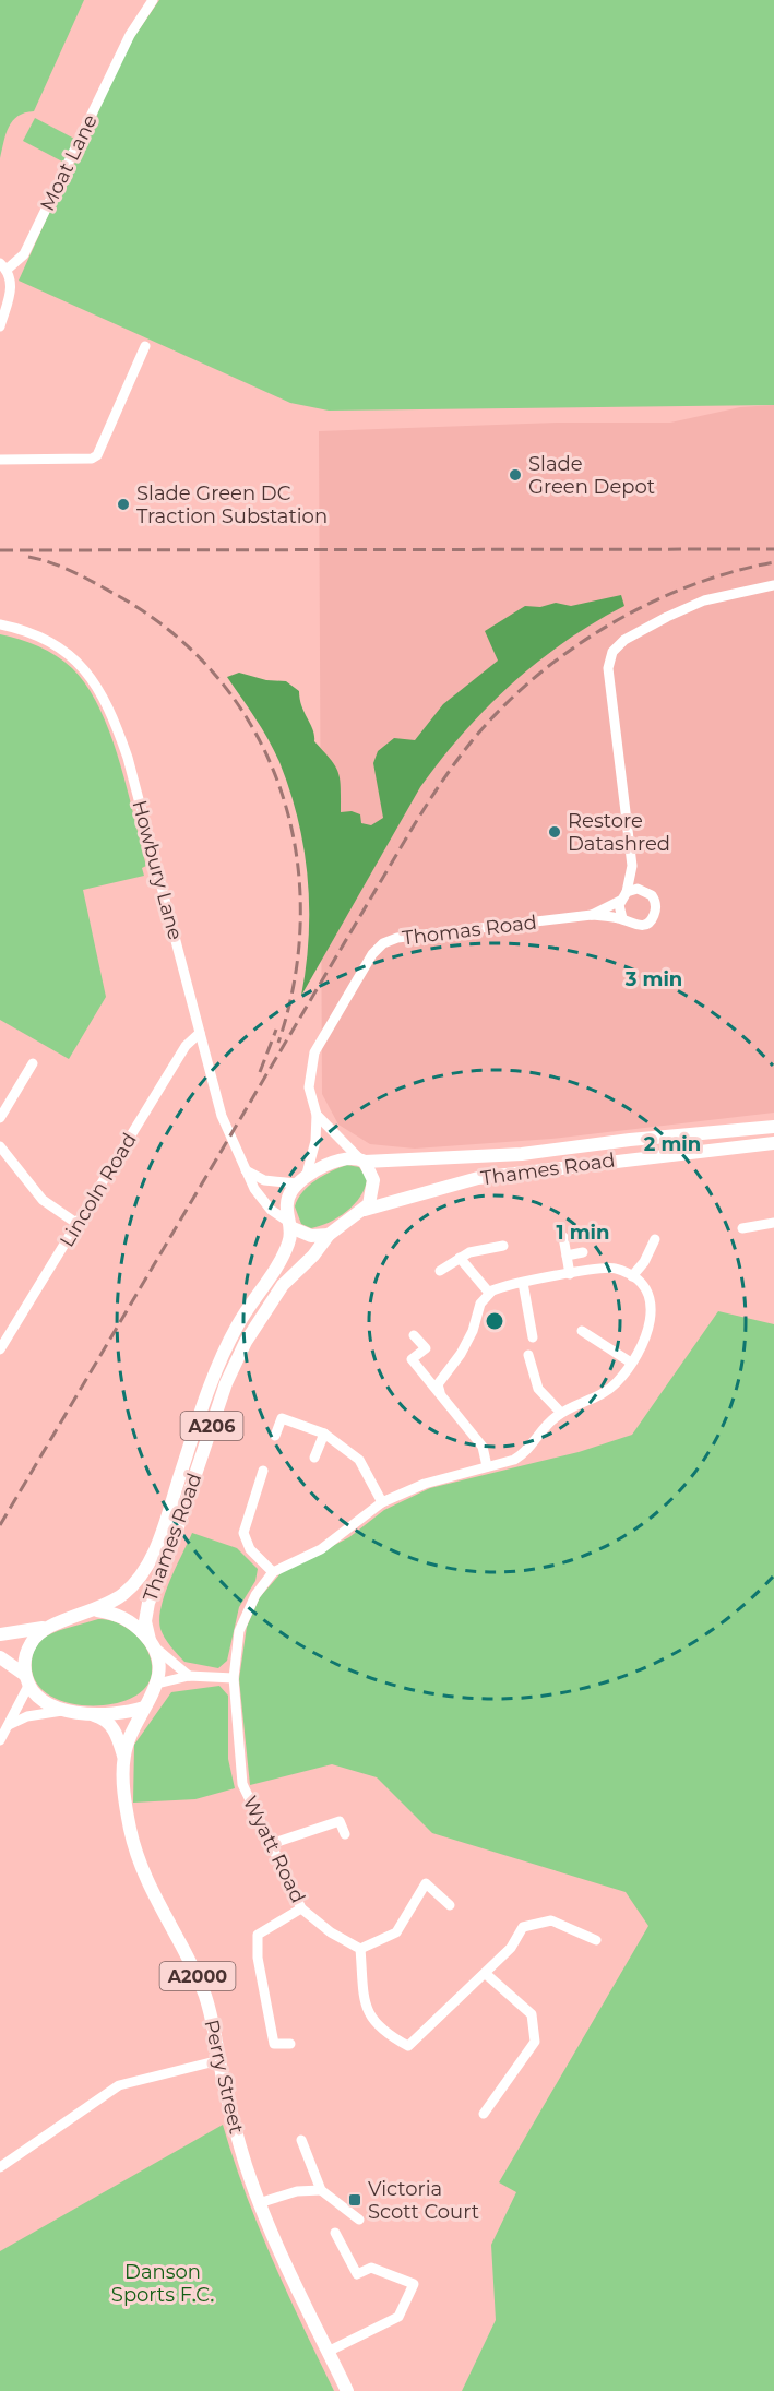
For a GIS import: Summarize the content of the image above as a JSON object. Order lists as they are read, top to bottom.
{
  "streets": {
    "main road": [
      "Thames Road",
      "A206",
      "A2000",
      "Perry Street"
    ],
    "street": [
      "Moat Lane",
      "Howbury Lane",
      "Thomas Road",
      "Lincoln Road",
      "Wyatt Road"
    ]
  },
  "crossings": [
    ["Howbury Lane", "Thomas Road"],
    ["Howbury Lane", "Thames Road"],
    ["Howbury Lane", "Lincoln Road"],
    ["Thomas Road", "Thames Road"],
    ["Thames Road", "Perry Street"]
  ],
  "parks": ["Danson Sports F.C."],
  "places": {
    "other": ["Slade Green Depot", "Slade Green DC Traction Substation", "Restore Datashred"],
    "transit": ["Victoria Scott Court"]
  },
  "rings": ["3 min", "2 min", "1 min"]
}
